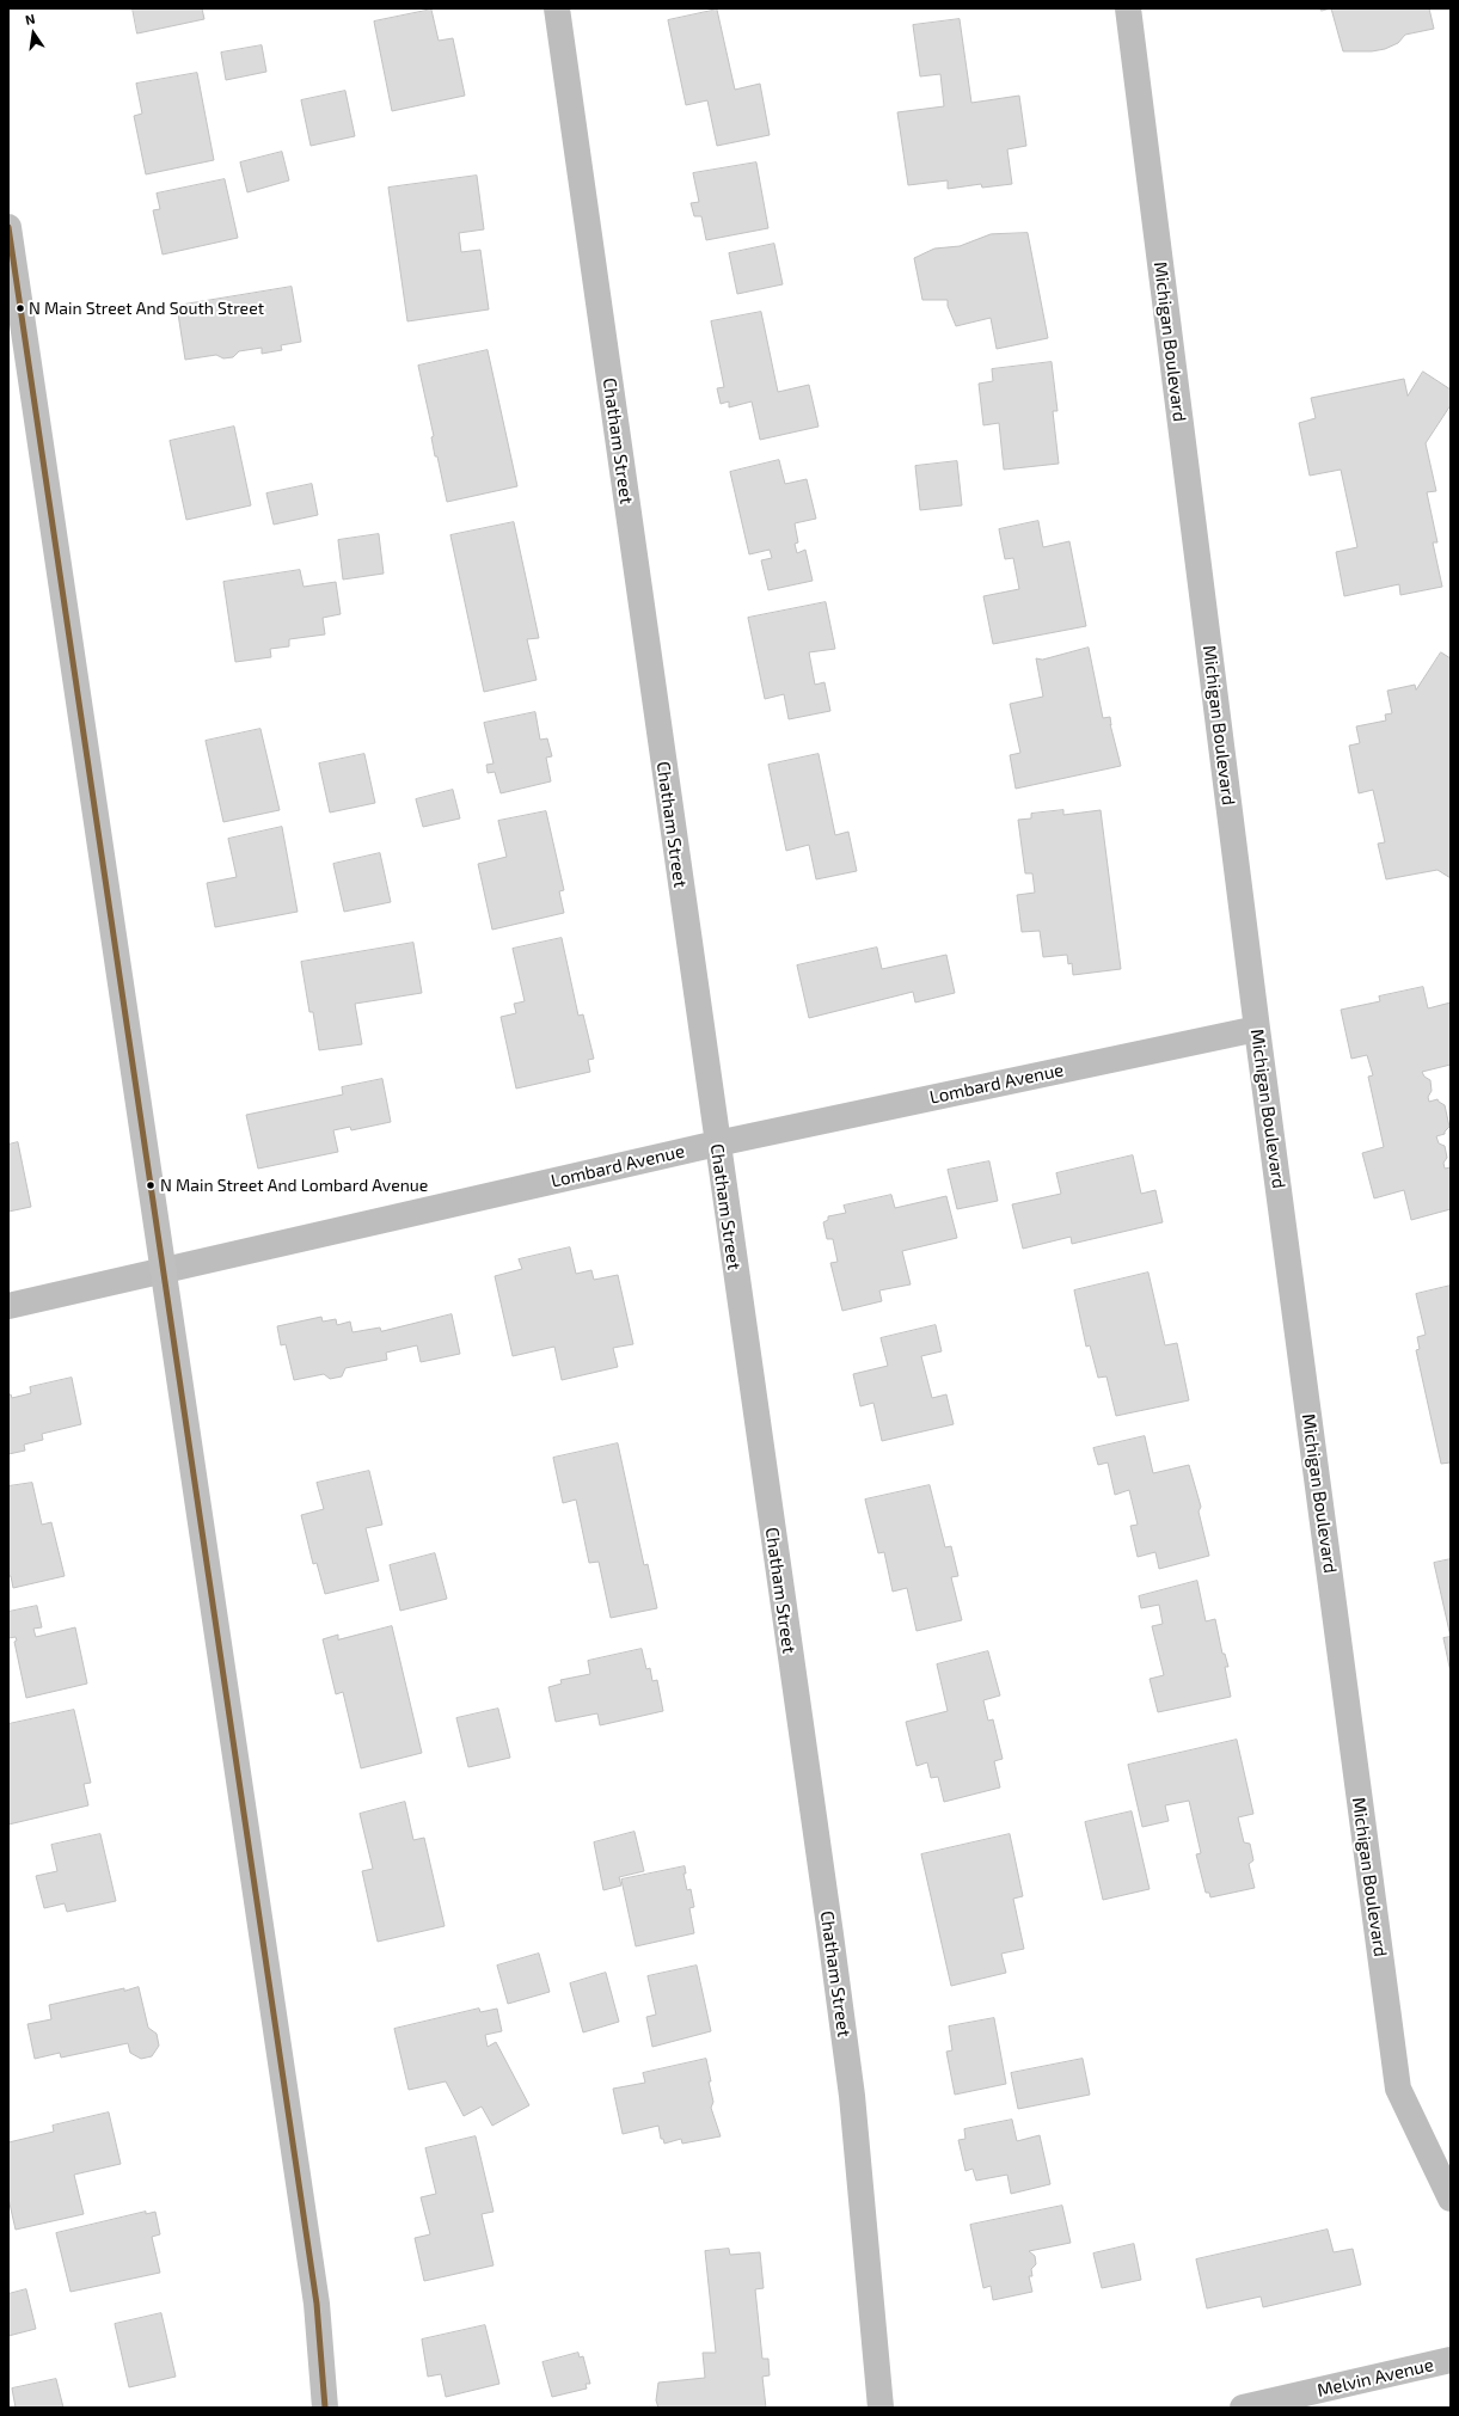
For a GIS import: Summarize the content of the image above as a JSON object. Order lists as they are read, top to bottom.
{
  "streets": {
    "street": [
      "Michigan Boulevard",
      "Chatham Street",
      "Lombard Avenue",
      "Melvin Avenue"
    ]
  },
  "crossings": [
    ["Michigan Boulevard", "Lombard Avenue"],
    ["Chatham Street", "Lombard Avenue"]
  ],
  "places": ["N Main Street And South Street", "N Main Street And Lombard Avenue"],
  "north": "top"
}
